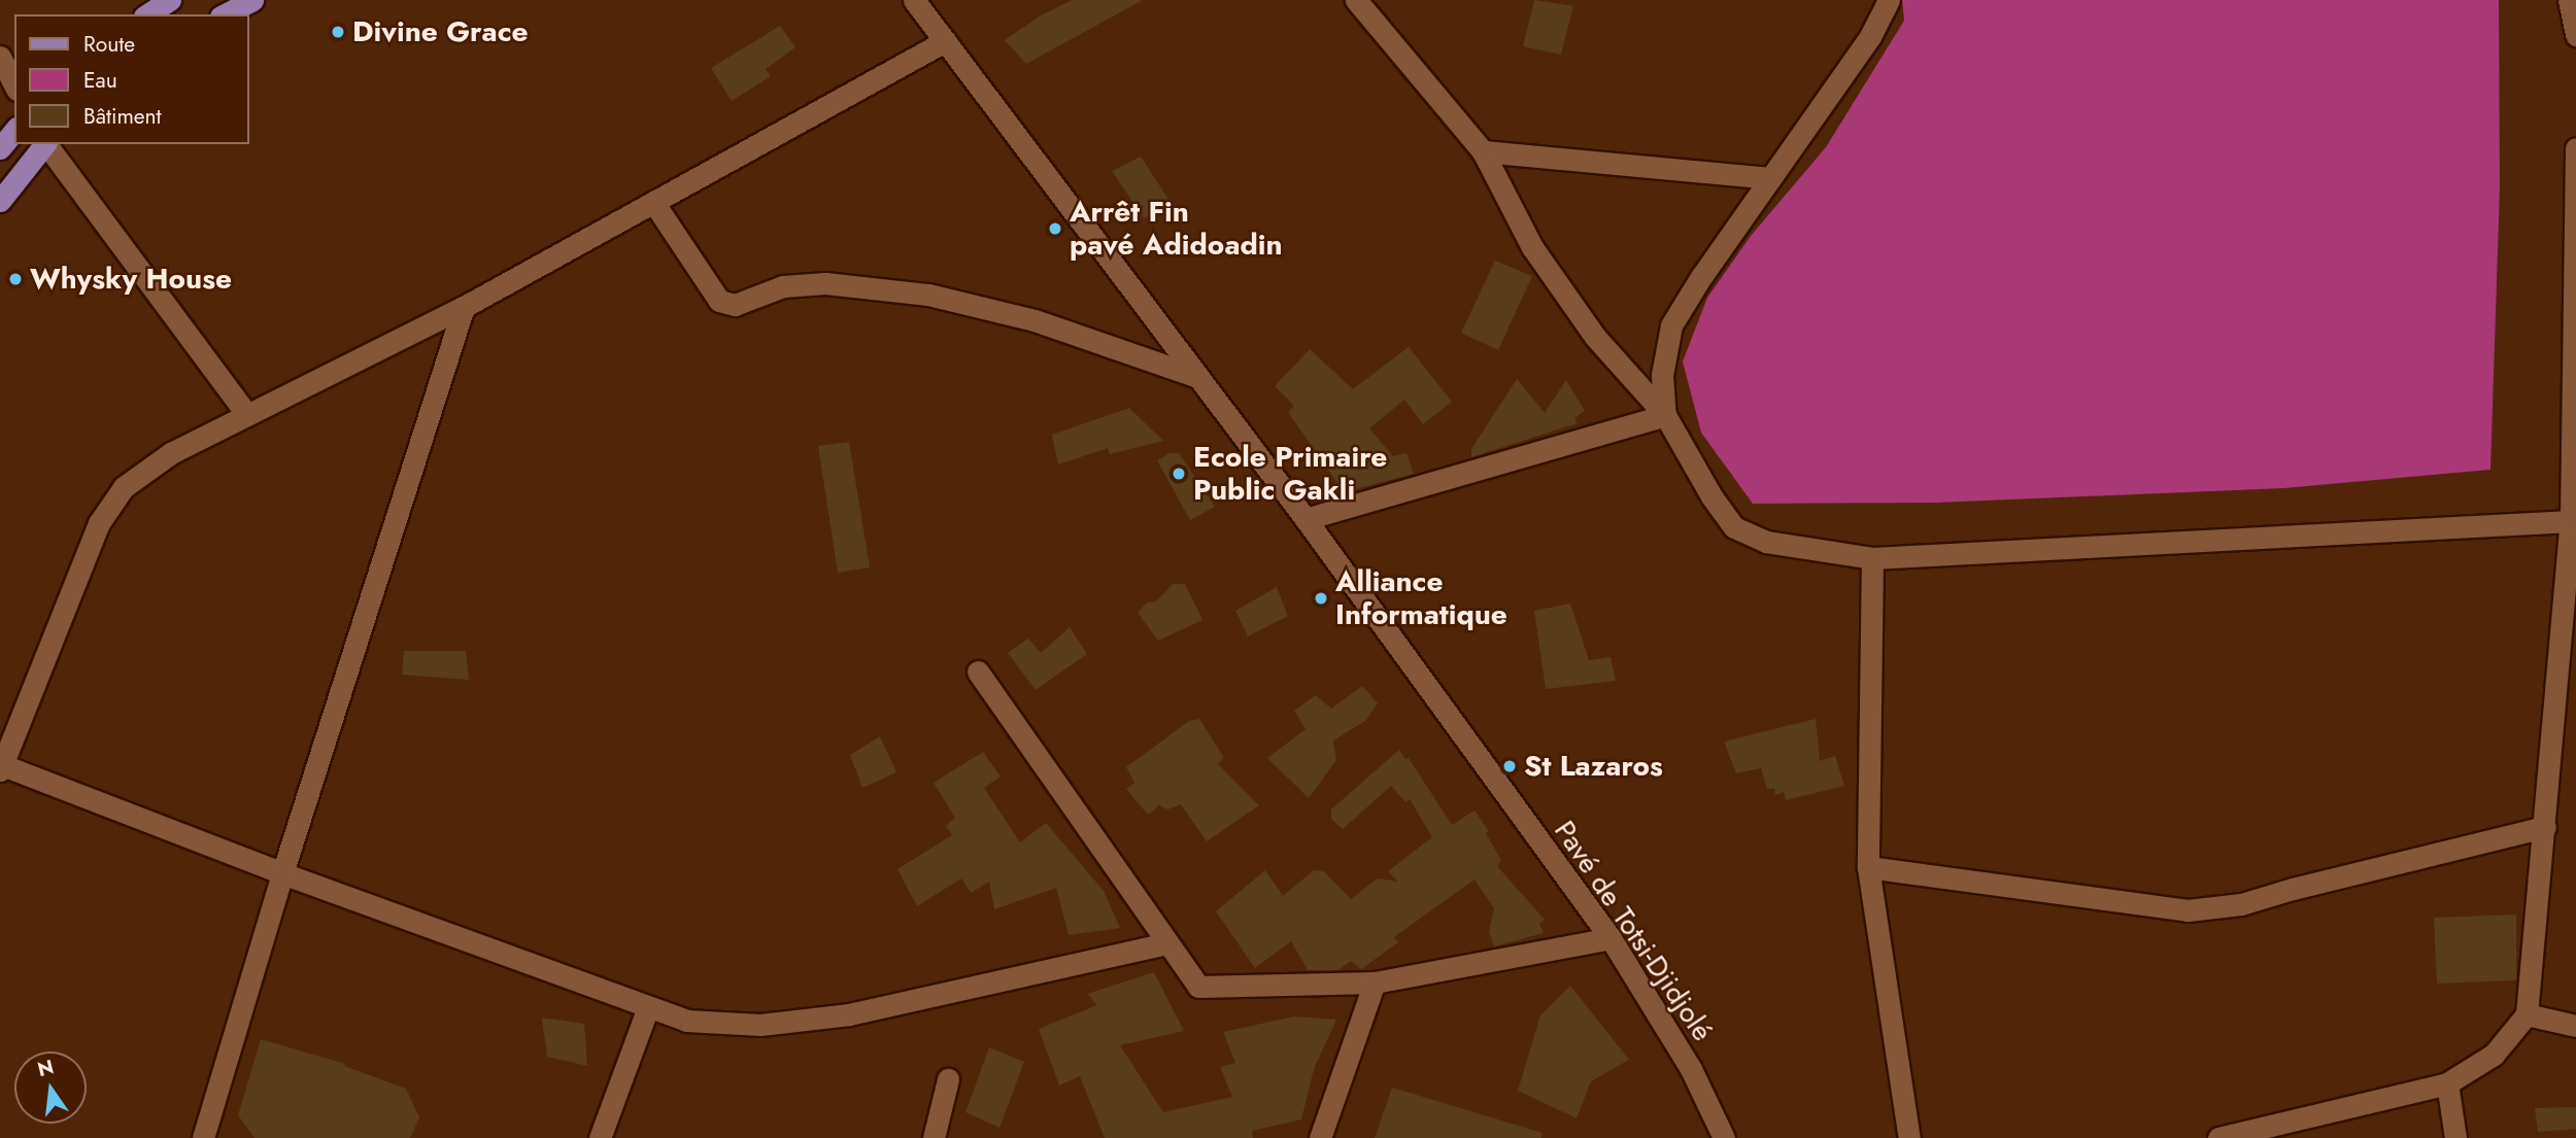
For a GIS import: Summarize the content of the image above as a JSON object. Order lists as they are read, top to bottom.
{
  "streets": {
    "street": ["Pavé de Totsi-Djidjolé"]
  },
  "places": [
    "Divine Grace",
    "Arrêt Fin pavé Adidoadin",
    "Whysky House",
    "Ecole Primaire Public Gakli",
    "Alliance Informatique",
    "St Lazaros"
  ],
  "legend": ["Route", "Eau", "Bâtiment"],
  "north": "top"
}
